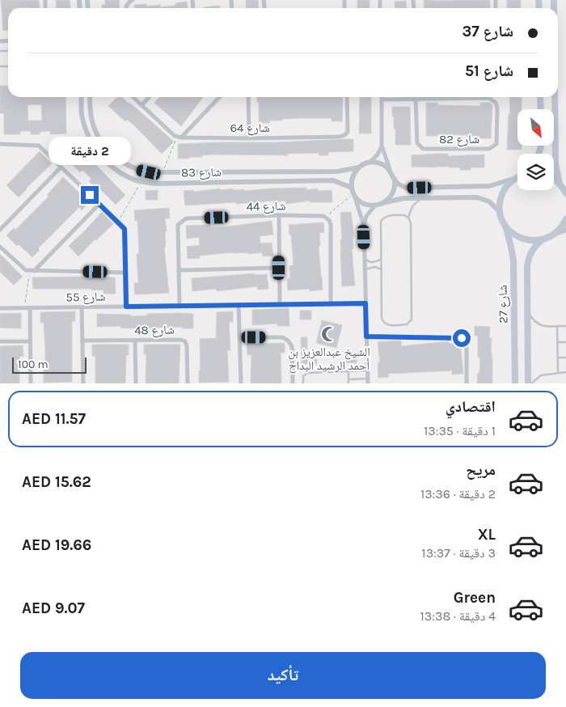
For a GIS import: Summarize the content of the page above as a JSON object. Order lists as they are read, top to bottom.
{
  "streets": {
    "main road": ["شارع 27"],
    "street": [
      "شارع 64",
      "شارع 82",
      "شارع 83",
      "شارع 44",
      "شارع 55",
      "شارع 48"
    ]
  },
  "crossings": [
    ["شارع 44", "شارع 55"]
  ],
  "places": {
    "mosque": ["الشيخ عبدالعزيز بن أحمد الرشيد البداح"]
  },
  "scale_bar": "100 m",
  "north": "bottom right",
  "page": {
    "banner": ["شارع 37", "شارع 51"],
    "bubble": "2 دقيقة",
    "scale": "100 m",
    "list": [
      {
        "name": "اقتصادي",
        "note": "1 دقيقة · 13:35",
        "value": "AED 11.57"
      },
      {
        "name": "مريح",
        "note": "2 دقيقة · 13:36",
        "value": "AED 15.62"
      },
      {
        "name": "XL",
        "note": "3 دقيقة · 13:37",
        "value": "AED 19.66"
      },
      {
        "name": "Green",
        "note": "4 دقيقة · 13:38",
        "value": "AED 9.07"
      }
    ],
    "buttons": "تأكيد"
  }
}
